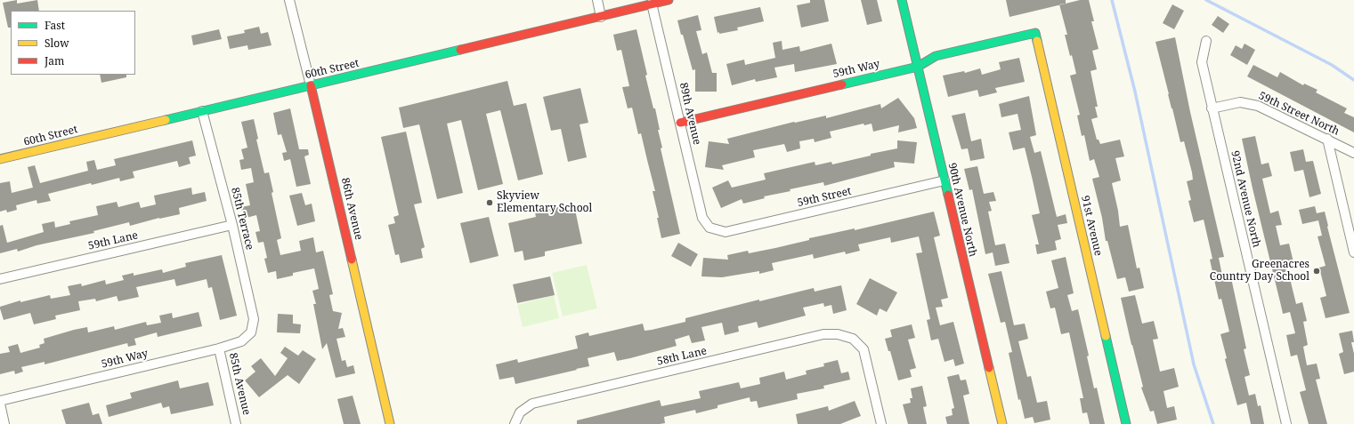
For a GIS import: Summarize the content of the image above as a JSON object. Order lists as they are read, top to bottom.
{
  "streets": {
    "street": [
      "60th Street",
      "59th Way",
      "89th Avenue",
      "59th Street North",
      "59th Street",
      "92nd Avenue North",
      "86th Avenue",
      "90th Avenue North",
      "85th Terrace",
      "91st Avenue",
      "59th Lane",
      "58th Lane",
      "85th Avenue"
    ]
  },
  "crossings": [
    ["60th Street", "89th Avenue"],
    ["60th Street", "86th Avenue"],
    ["60th Street", "85th Terrace"],
    ["59th Way", "89th Avenue"],
    ["59th Way", "90th Avenue North"],
    ["59th Way", "85th Terrace"],
    ["59th Way", "91st Avenue"],
    ["59th Way", "85th Avenue"],
    ["89th Avenue", "59th Street"],
    ["59th Street North", "92nd Avenue North"],
    ["59th Street", "90th Avenue North"],
    ["85th Terrace", "59th Lane"]
  ],
  "places": ["Skyview Elementary School", "Greenacres Country Day School"],
  "legend": ["Fast", "Slow", "Jam"]
}
